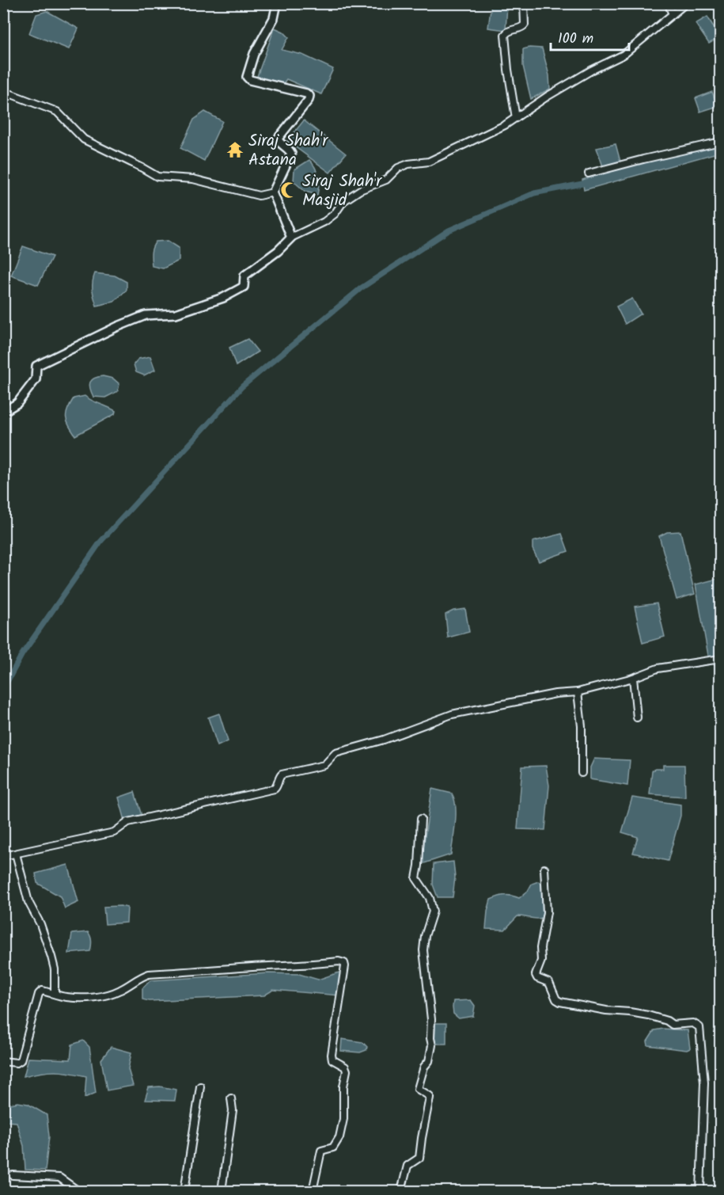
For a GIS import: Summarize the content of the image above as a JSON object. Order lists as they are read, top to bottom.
{
  "places": {
    "temple": ["Siraj Shah'r Astana"],
    "mosque": ["Siraj Shah'r Masjid"]
  },
  "scale_bar": "100 m"
}
